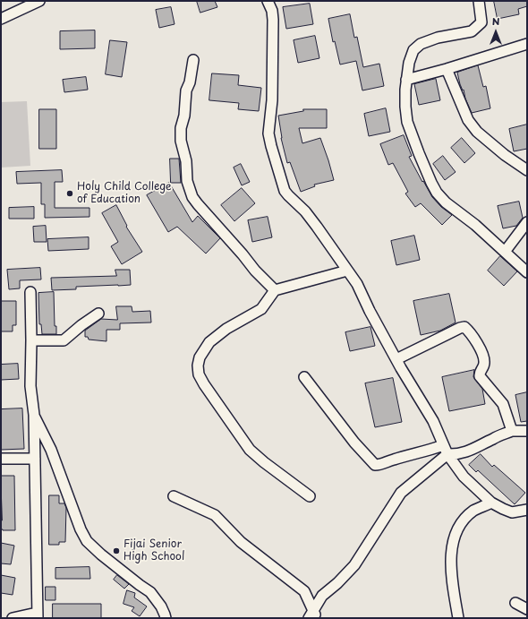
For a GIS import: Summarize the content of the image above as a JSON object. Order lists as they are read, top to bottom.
{
  "places": ["Holy Child College of Education", "Fijai Senior High School"],
  "north": "top"
}
